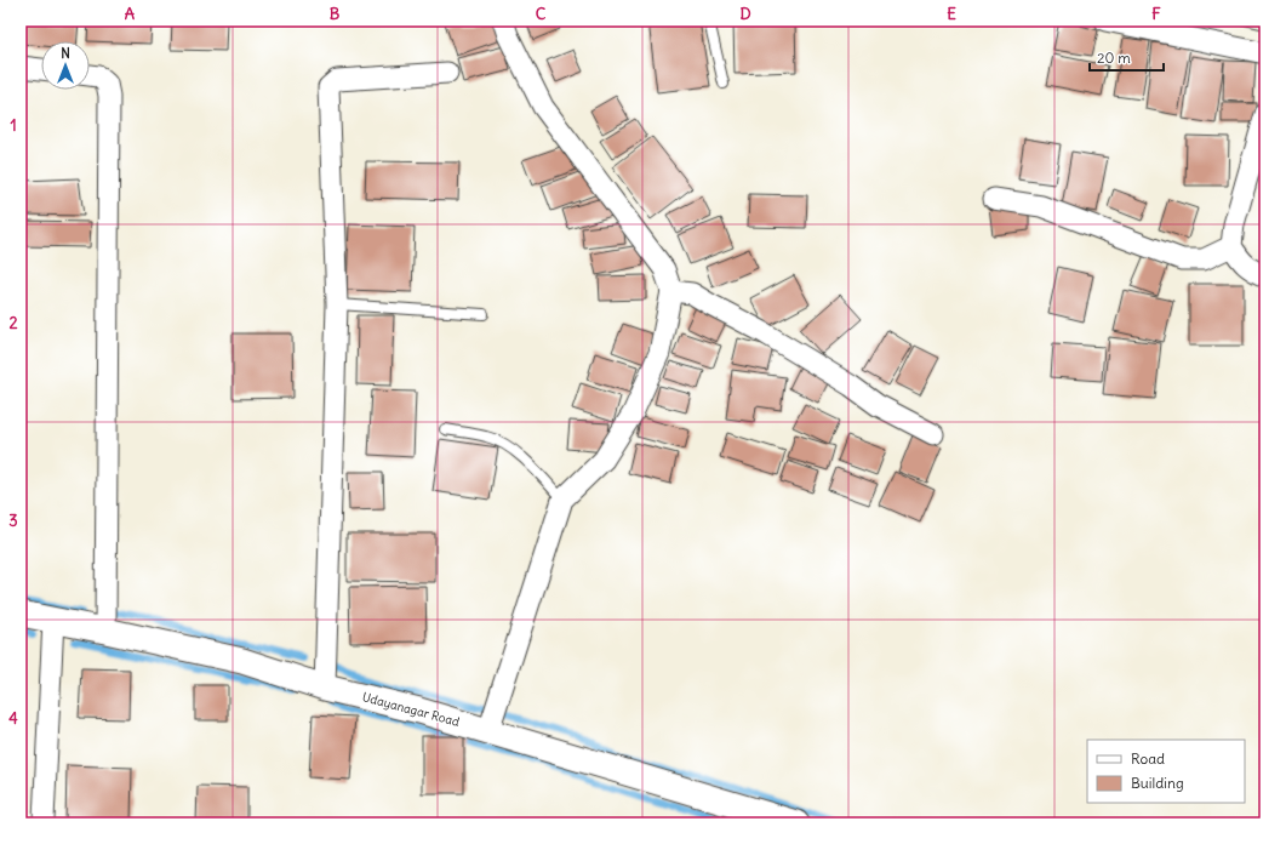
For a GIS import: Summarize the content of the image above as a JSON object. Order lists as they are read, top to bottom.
{
  "streets": {
    "street": ["Udayanagar Road"]
  },
  "legend": ["Road", "Building"],
  "scale_bar": "20 m",
  "north": "top",
  "grid": {
    "columns": [
      "A",
      "B",
      "C",
      "D",
      "E",
      "F"
    ],
    "rows": [
      "1",
      "2",
      "3",
      "4"
    ]
  }
}
